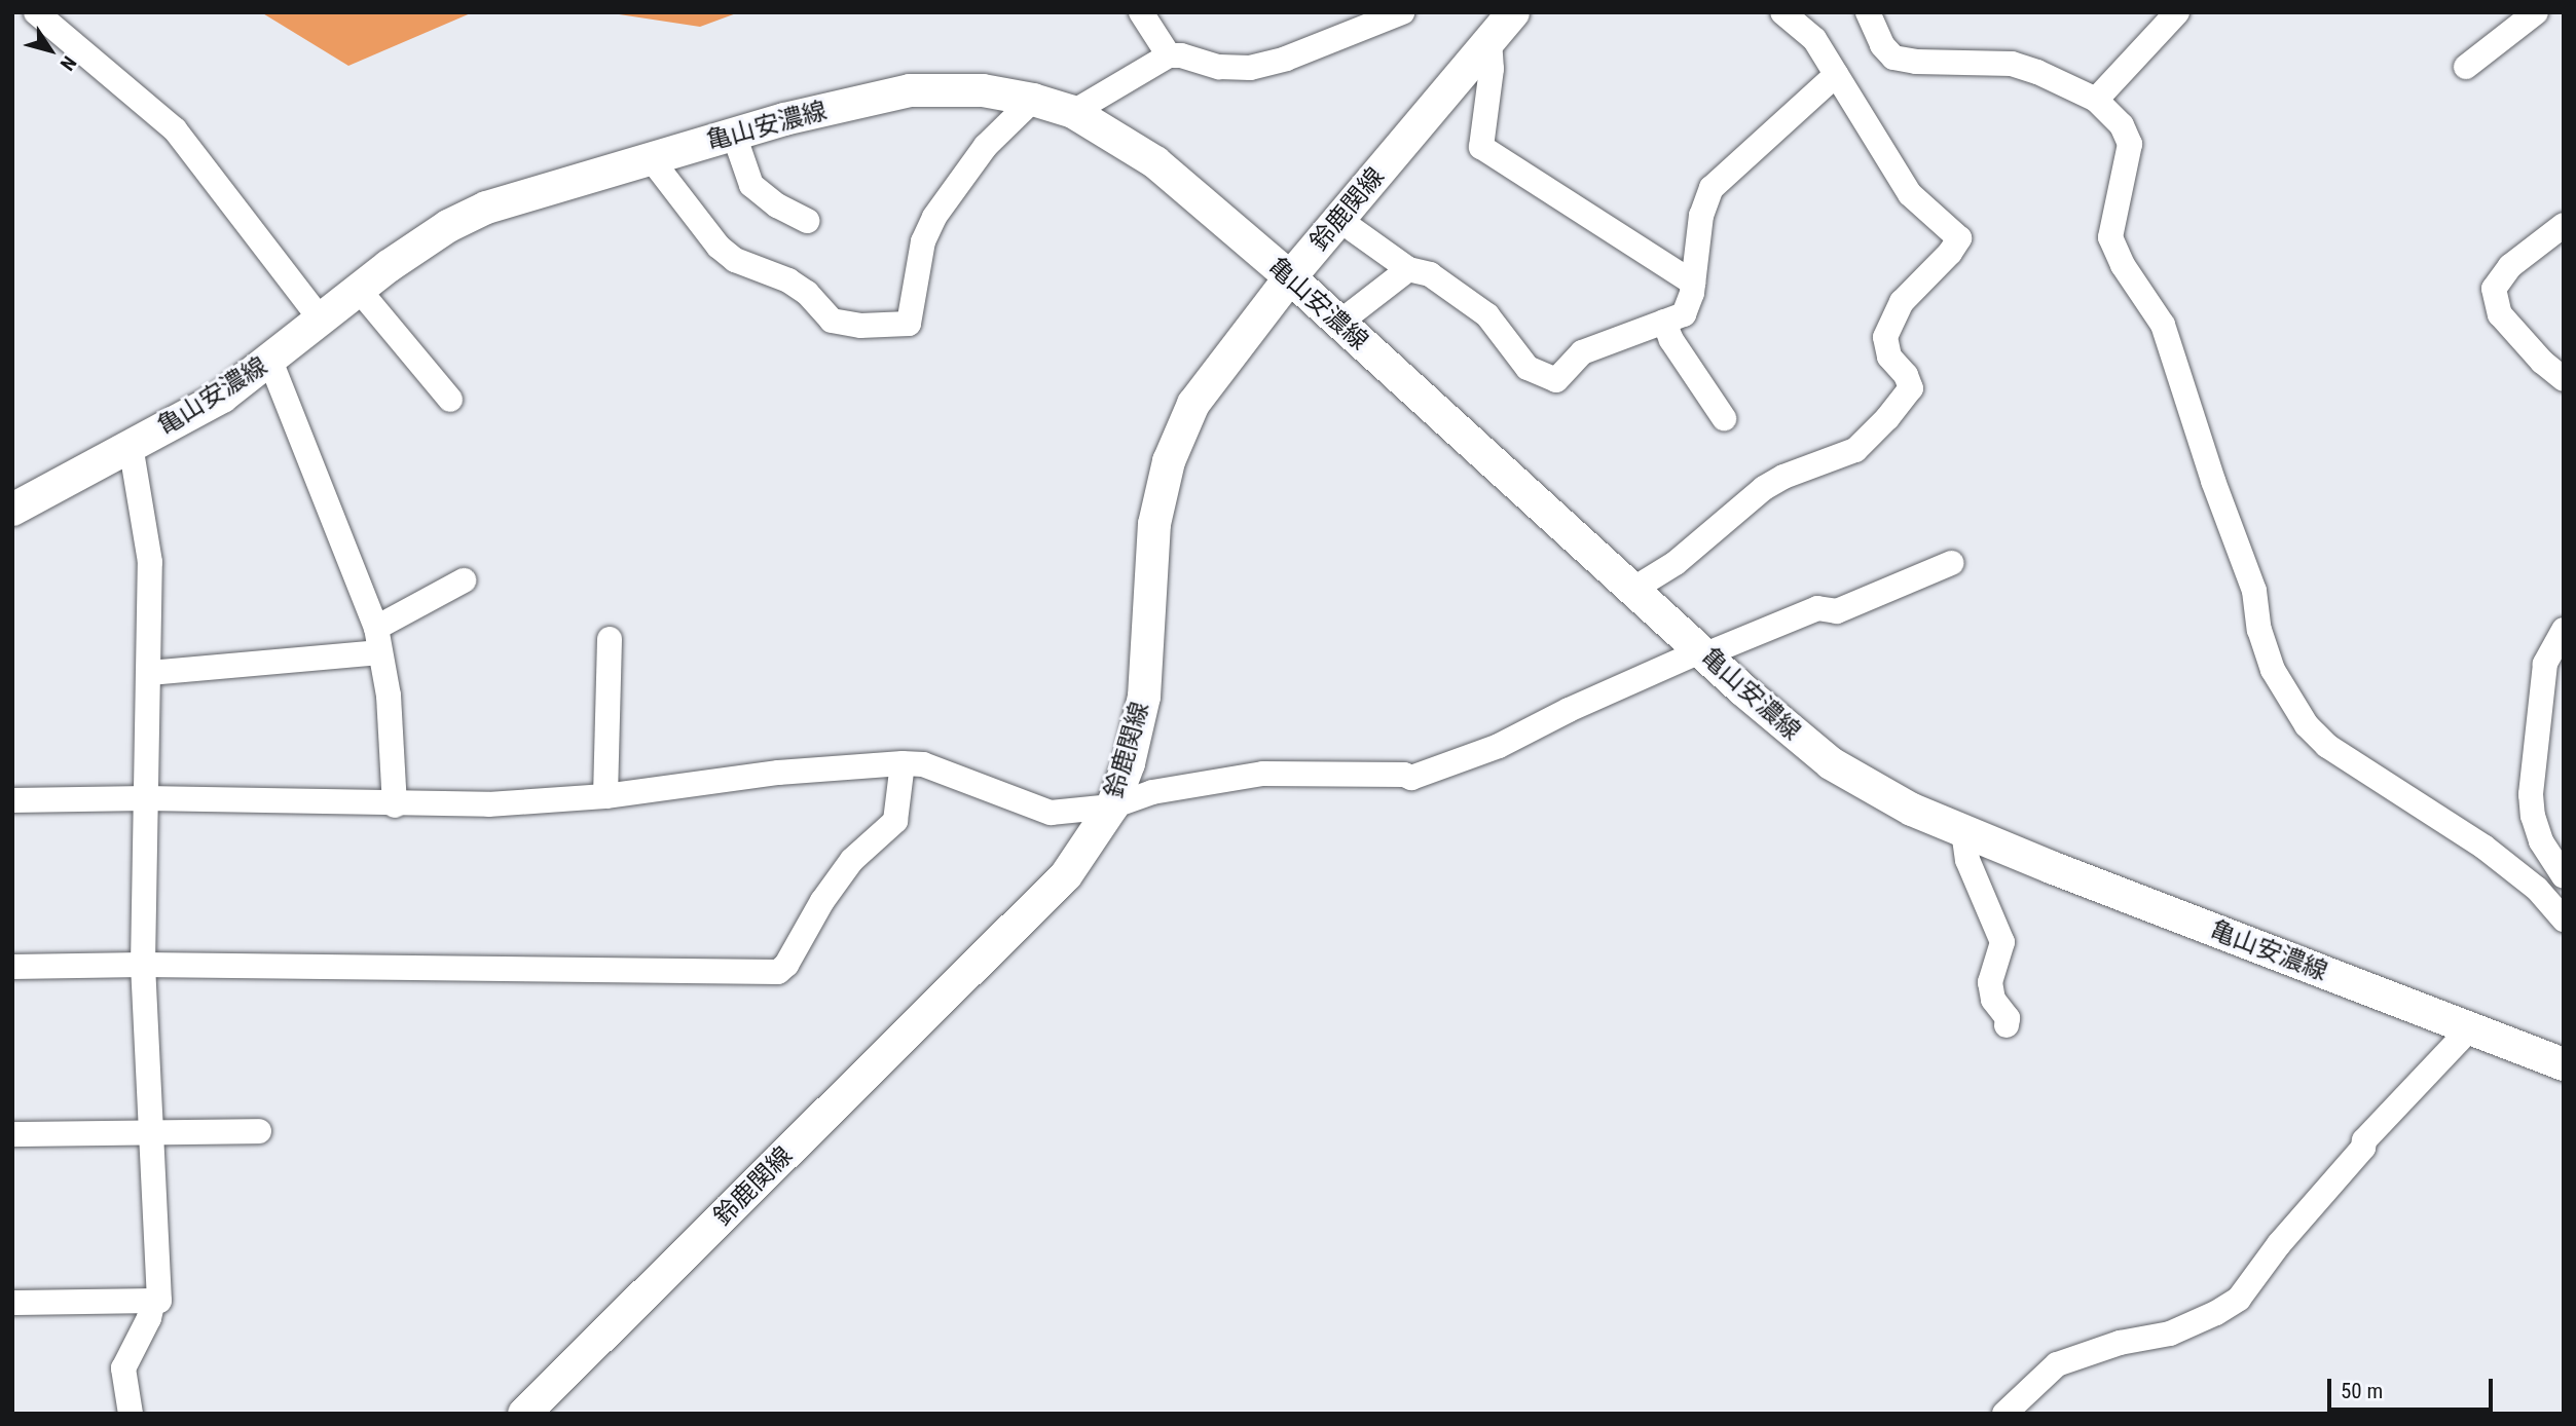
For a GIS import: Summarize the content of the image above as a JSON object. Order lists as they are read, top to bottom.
{
  "streets": {
    "main road": ["亀山安濃線", "鈴鹿関線"]
  },
  "crossings": [
    ["亀山安濃線", "鈴鹿関線"]
  ],
  "scale_bar": "50 m",
  "north": "bottom right"
}
